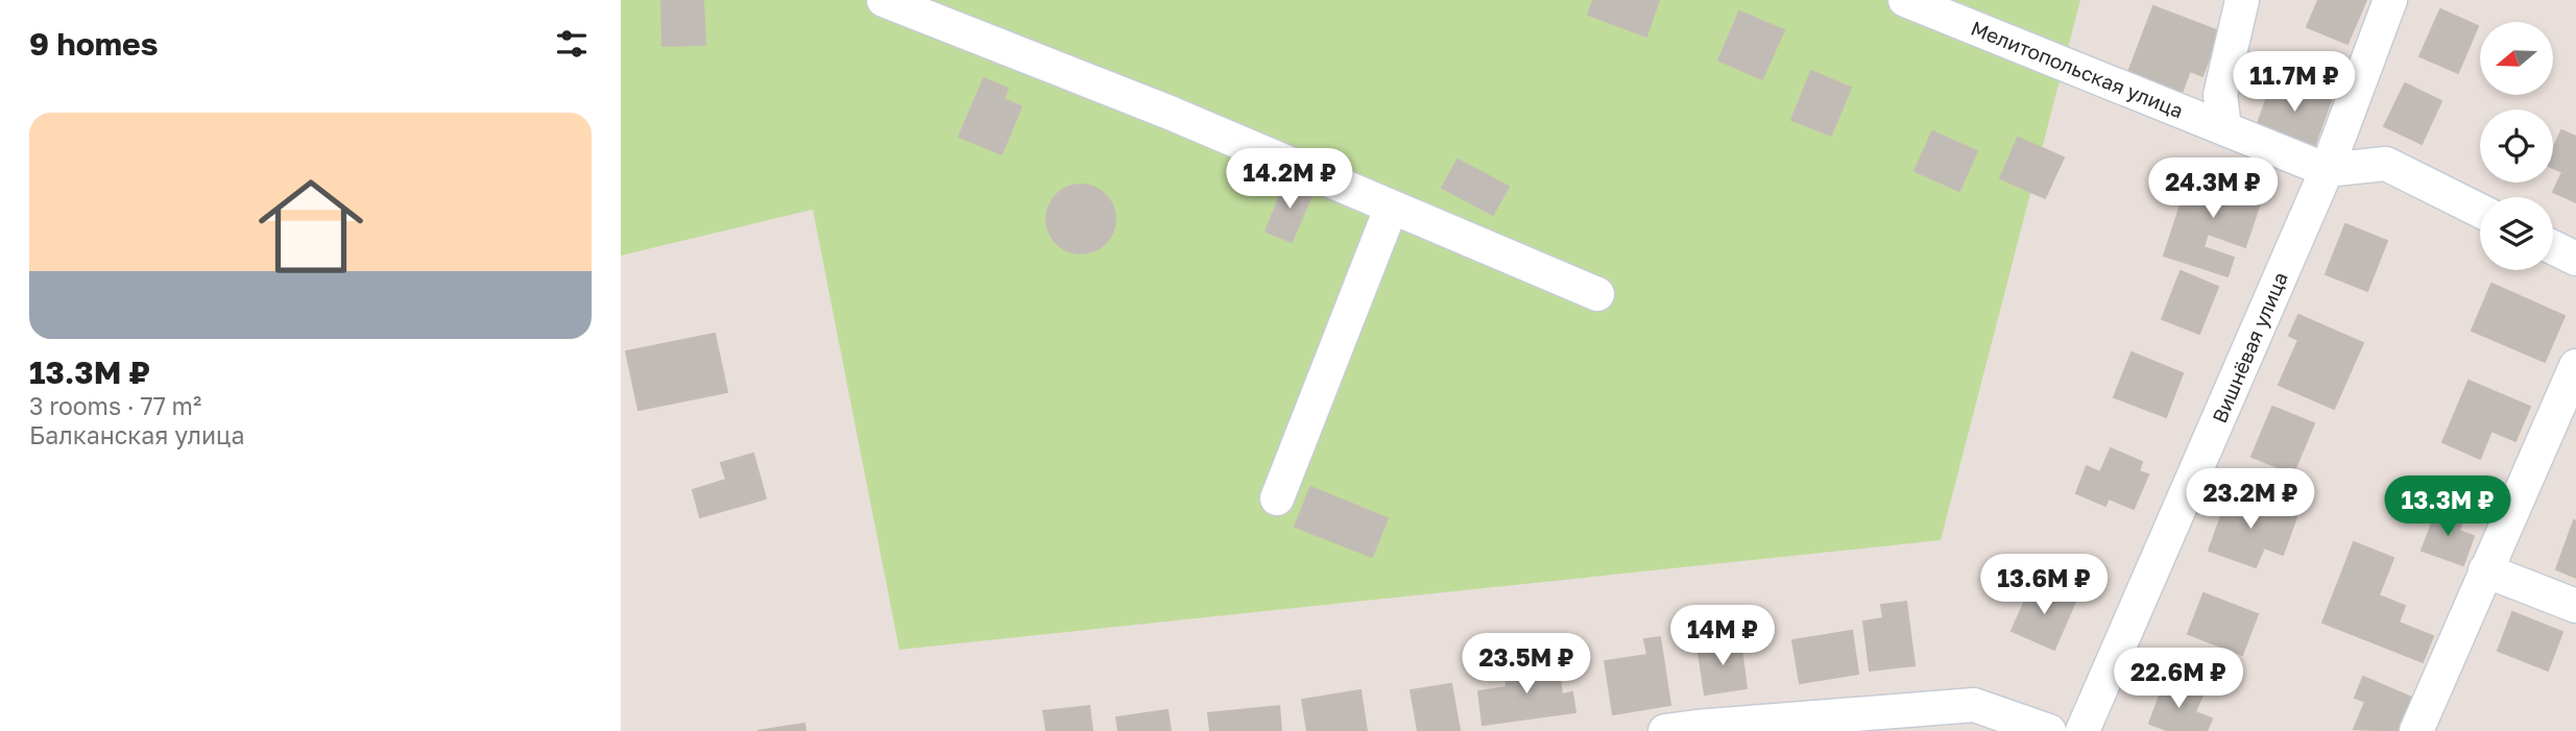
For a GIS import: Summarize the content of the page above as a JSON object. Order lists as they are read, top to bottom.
{
  "streets": {
    "street": ["Мелитопольская улица", "Вишнёвая улица"]
  },
  "crossings": [
    ["Мелитопольская улица", "Вишнёвая улица"]
  ],
  "north": "left",
  "page": {
    "heading": "9 homes",
    "price": [
      "11.7M ₽",
      "14.2M ₽",
      "24.3M ₽",
      "23.2M ₽",
      "13.3M ₽",
      "13.6M ₽",
      "14M ₽",
      "23.5M ₽",
      "22.6M ₽"
    ],
    "list": [
      {
        "name": "13.3M ₽",
        "note": "3 rooms · 77 m² · Балканская улица"
      }
    ]
  }
}
